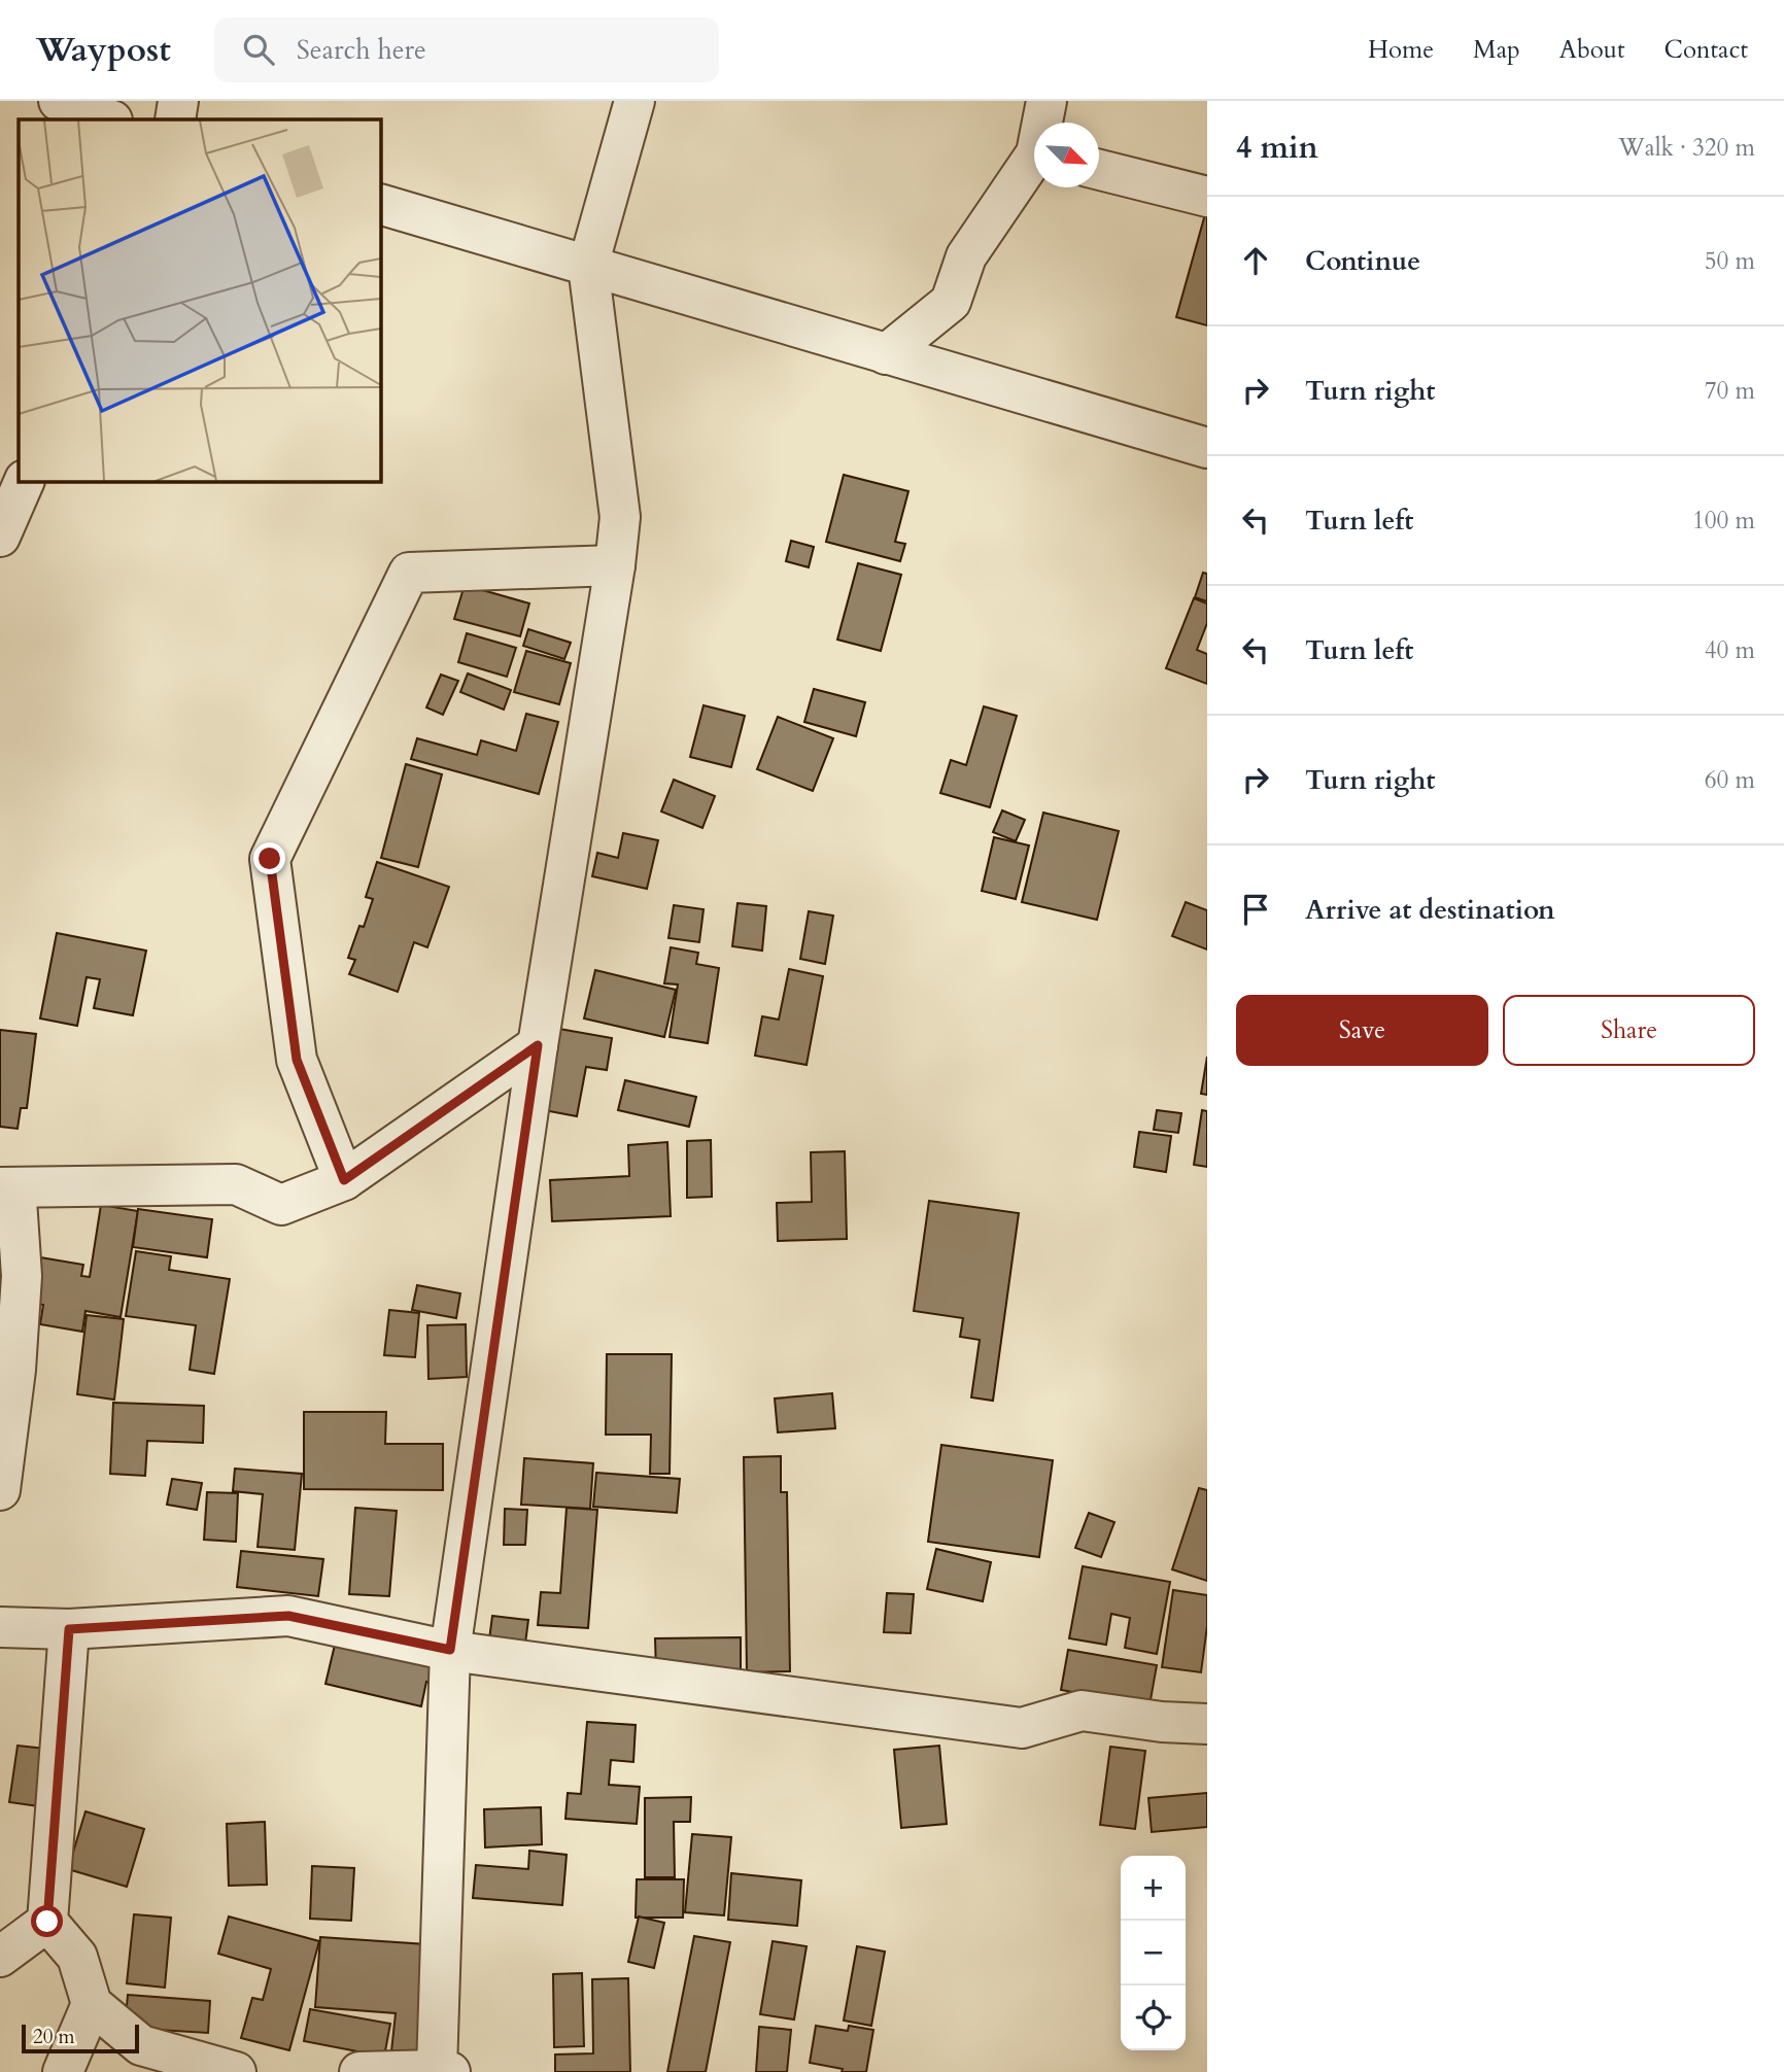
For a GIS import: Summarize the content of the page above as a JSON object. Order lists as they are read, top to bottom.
{
  "scale_bar": "20 m",
  "north": "bottom right",
  "page": {
    "header": "Waypost",
    "search": "Search here",
    "nav": [
      "Home",
      "Map",
      "About",
      "Contact"
    ],
    "heading": ["4 min", "Walk · 320 m"],
    "list": [
      ["Continue", "50 m"],
      ["Turn right", "70 m"],
      ["Turn left", "100 m"],
      ["Turn left", "40 m"],
      ["Turn right", "60 m"],
      "Arrive at destination"
    ],
    "buttons": ["Save", "Share"],
    "map_buttons": ["+", "−"],
    "scale": "20 m"
  }
}
